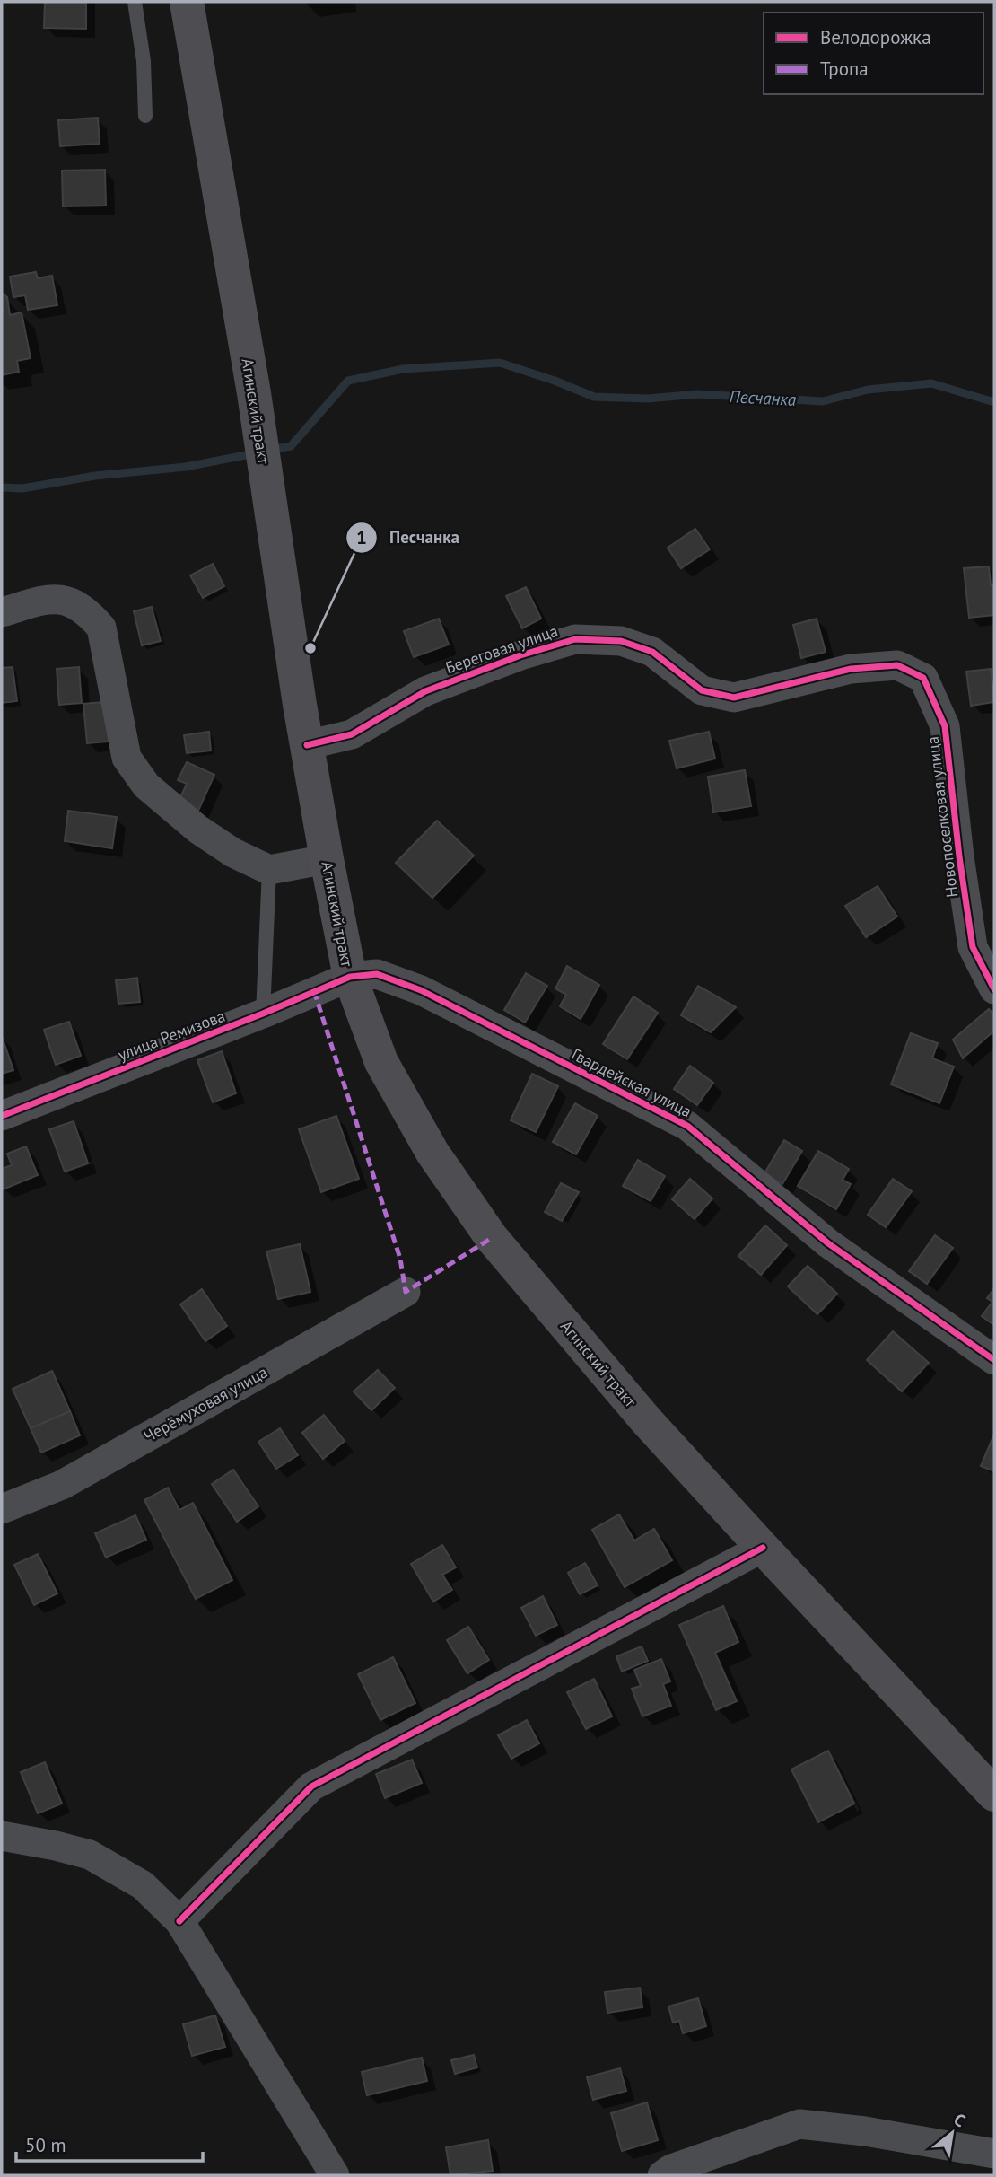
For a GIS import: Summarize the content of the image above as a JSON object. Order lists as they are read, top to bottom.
{
  "streets": {
    "highway": ["Агинский тракт"],
    "street": [
      "Береговая улица",
      "Новопоселковая улица",
      "улица Ремизова",
      "Гвардейская улица",
      "Черёмуховая улица"
    ]
  },
  "crossings": [
    ["Агинский тракт", "Береговая улица"],
    ["Агинский тракт", "улица Ремизова"],
    ["Агинский тракт", "Гвардейская улица"],
    ["Береговая улица", "Новопоселковая улица"],
    ["улица Ремизова", "Гвардейская улица"]
  ],
  "water": ["Песчанка"],
  "places": ["Песчанка"],
  "legend": ["Велодорожка", "Тропа"],
  "scale_bar": "50 m",
  "north": "top right"
}
